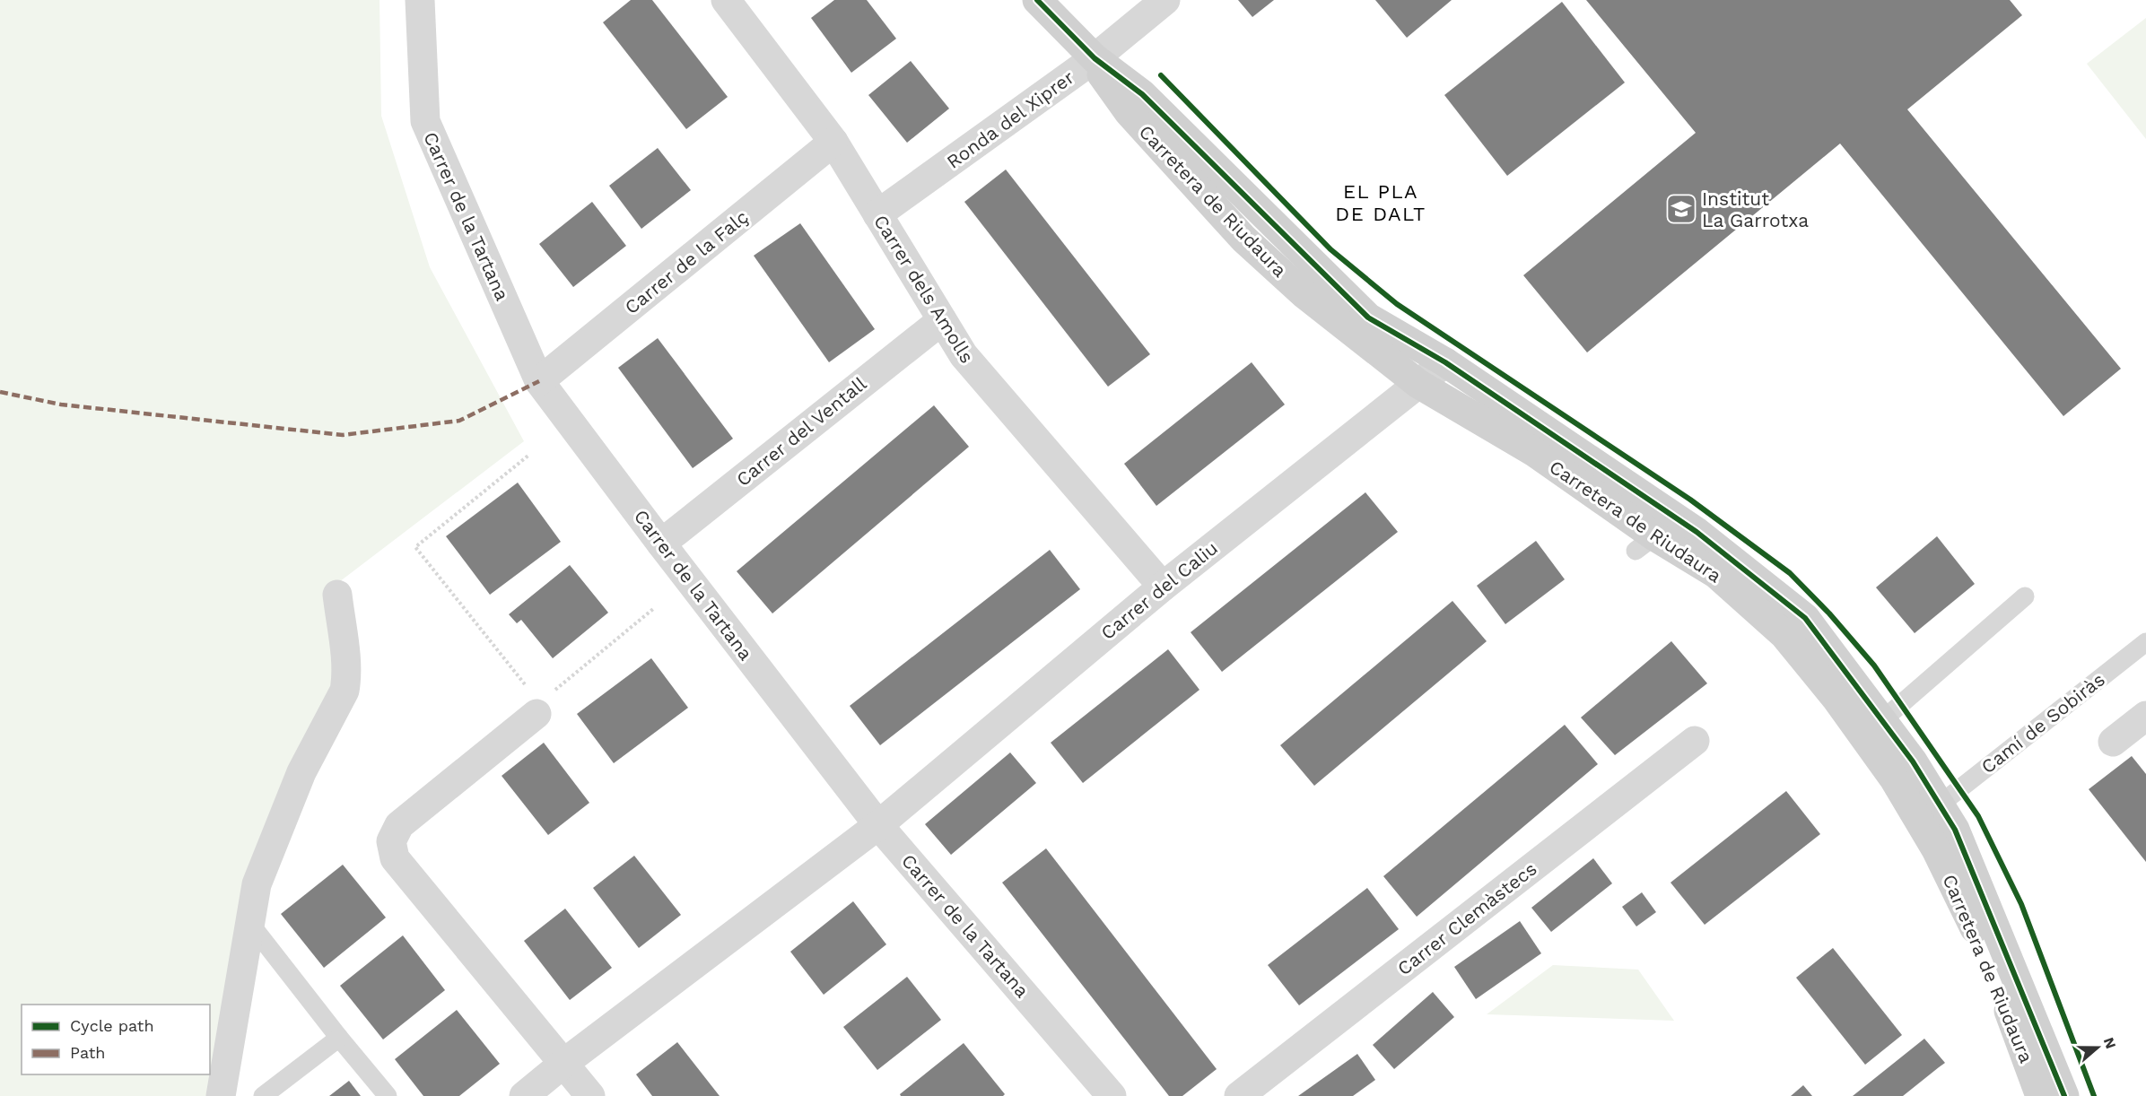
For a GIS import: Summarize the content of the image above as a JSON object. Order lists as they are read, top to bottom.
{
  "streets": {
    "street": [
      "Ronda del Xiprer",
      "Carretera de Riudaura",
      "Carrer de la Tartana",
      "Carrer de la Falç",
      "Carrer dels Amolls",
      "Carrer del Ventall",
      "Carrer del Caliu",
      "Carrer Clemàstecs"
    ],
    "lane": ["Camí de Sobiràs"]
  },
  "crossings": [
    ["Ronda del Xiprer", "Carretera de Riudaura"],
    ["Ronda del Xiprer", "Carrer dels Amolls"],
    ["Carretera de Riudaura", "Carrer del Caliu"],
    ["Carretera de Riudaura", "Camí de Sobiràs"],
    ["Carrer de la Tartana", "Carrer de la Falç"],
    ["Carrer de la Tartana", "Carrer del Ventall"],
    ["Carrer de la Tartana", "Carrer del Caliu"],
    ["Carrer de la Falç", "Carrer dels Amolls"],
    ["Carrer dels Amolls", "Carrer del Ventall"],
    ["Carrer dels Amolls", "Carrer del Caliu"]
  ],
  "districts": ["EL PLA DE DALT"],
  "places": {
    "school or university": ["Institut La Garrotxa"]
  },
  "legend": ["Cycle path", "Path"],
  "north": "right"
}
